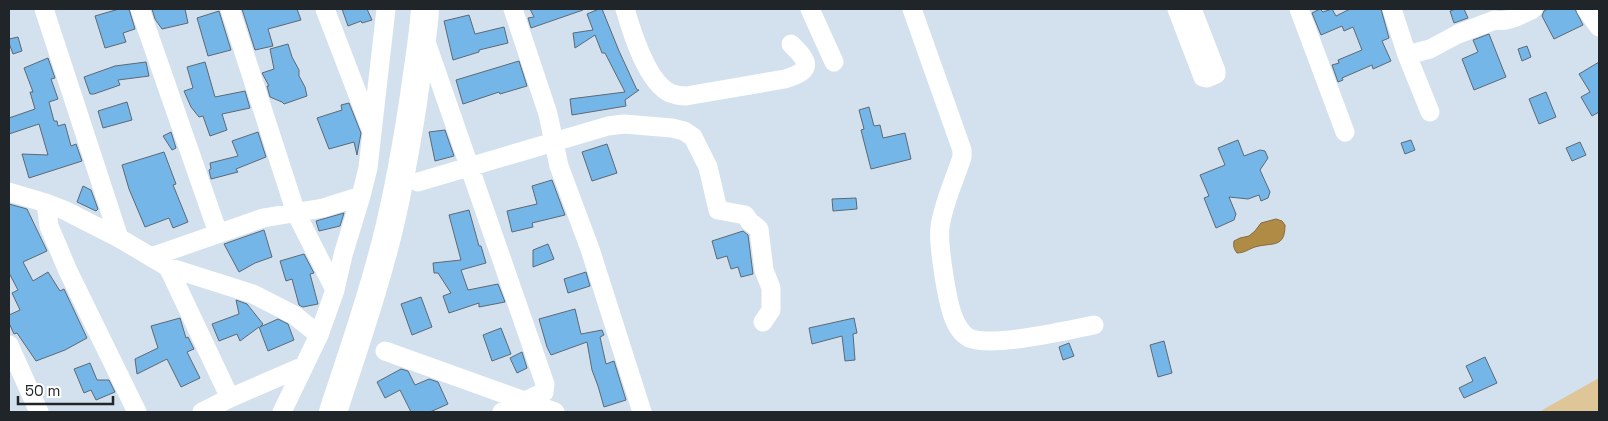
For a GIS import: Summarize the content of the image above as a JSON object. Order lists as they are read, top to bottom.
{
  "scale_bar": "50 m"
}
